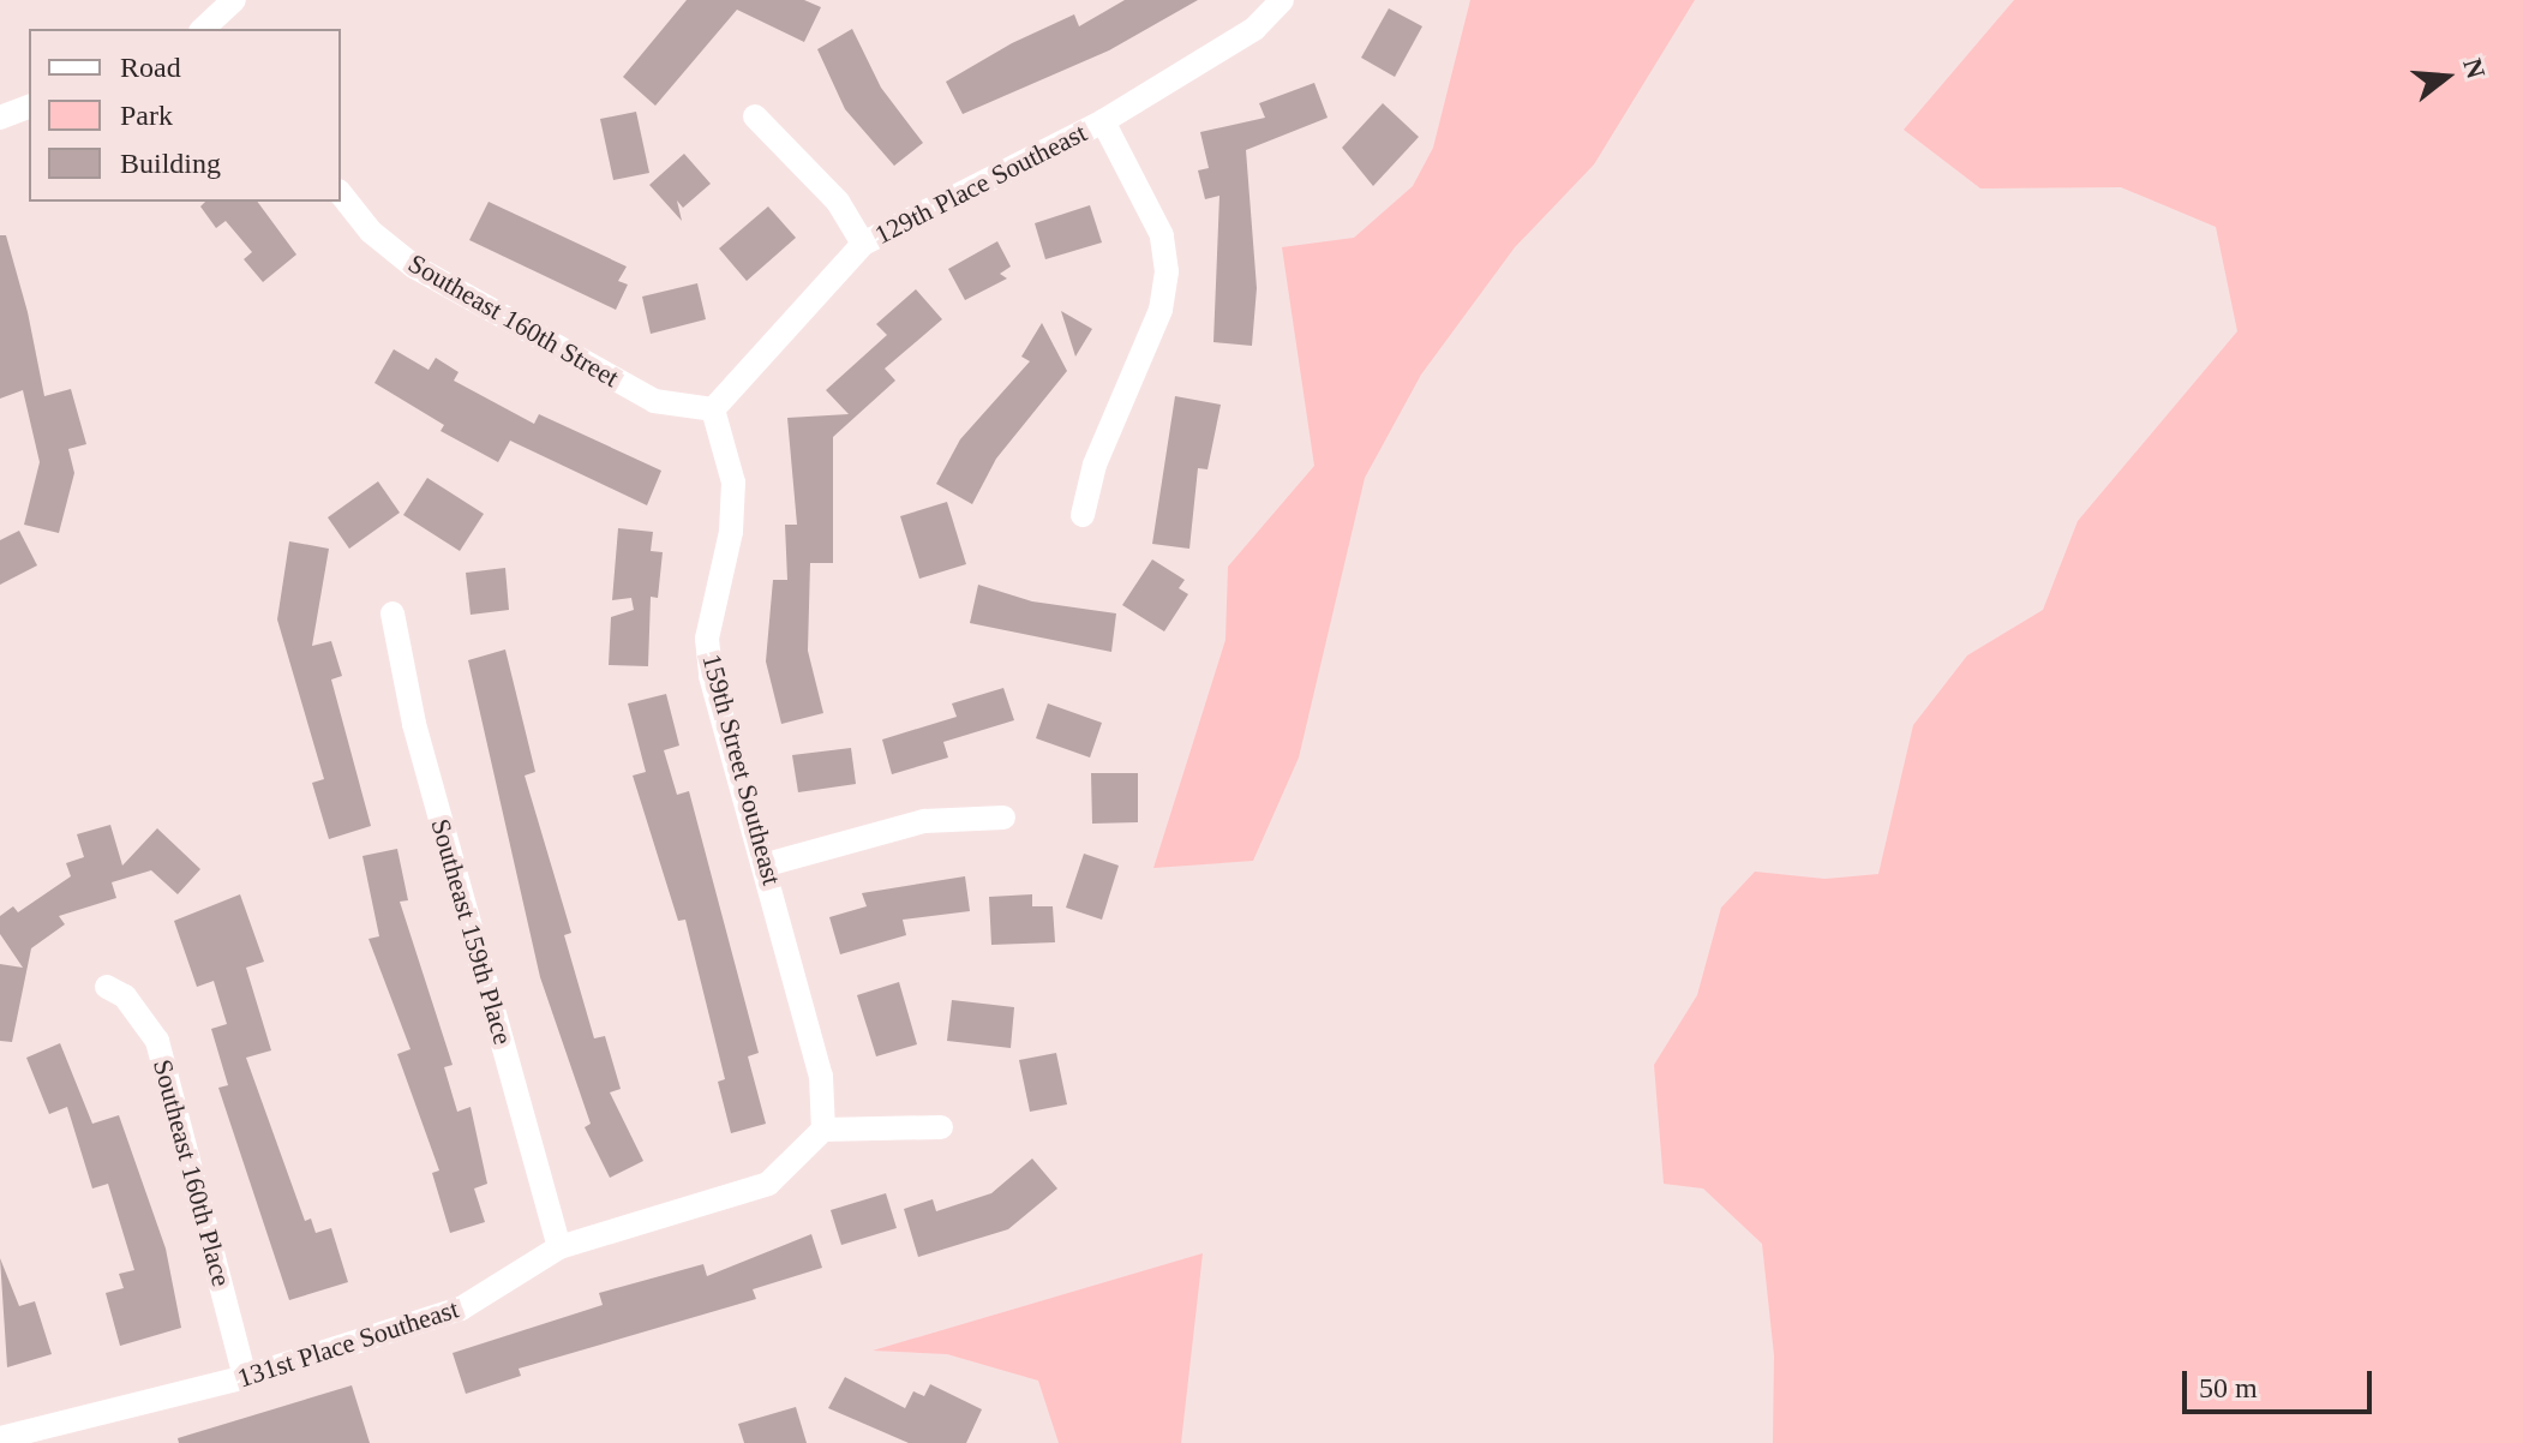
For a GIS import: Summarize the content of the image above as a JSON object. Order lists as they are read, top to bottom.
{
  "streets": {
    "street": [
      "129th Place Southeast",
      "Southeast 160th Street",
      "159th Street Southeast",
      "Southeast 159th Place",
      "Southeast 160th Place",
      "131st Place Southeast"
    ]
  },
  "crossings": [
    ["129th Place Southeast", "Southeast 160th Street"],
    ["129th Place Southeast", "159th Street Southeast"],
    ["Southeast 160th Street", "159th Street Southeast"],
    ["159th Street Southeast", "131st Place Southeast"],
    ["Southeast 159th Place", "131st Place Southeast"],
    ["Southeast 160th Place", "131st Place Southeast"]
  ],
  "legend": ["Road", "Park", "Building"],
  "scale_bar": "50 m",
  "north": "right"
}
